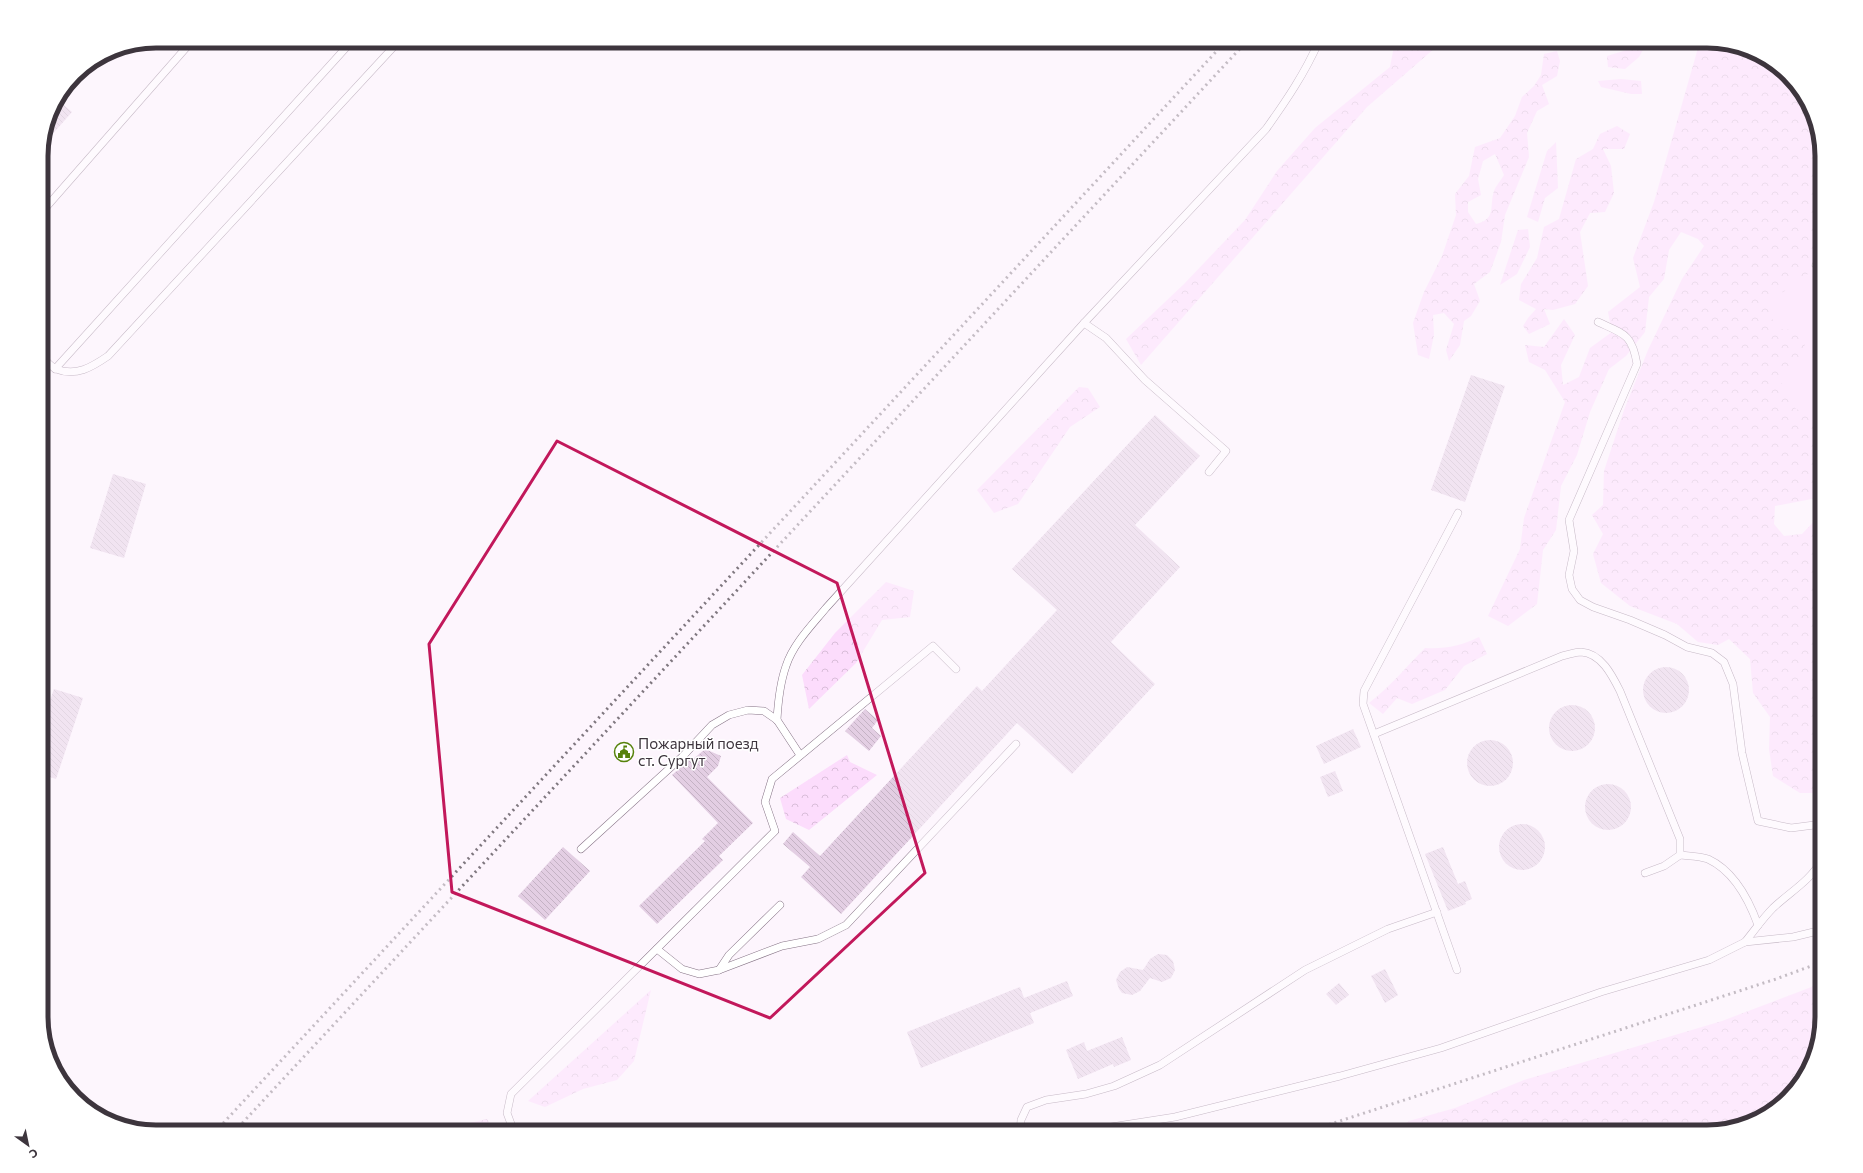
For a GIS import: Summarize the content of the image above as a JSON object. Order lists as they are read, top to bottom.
{
  "places": {
    "public building": ["Пожарный поезд ст. Сургут"]
  },
  "north": "bottom right"
}
